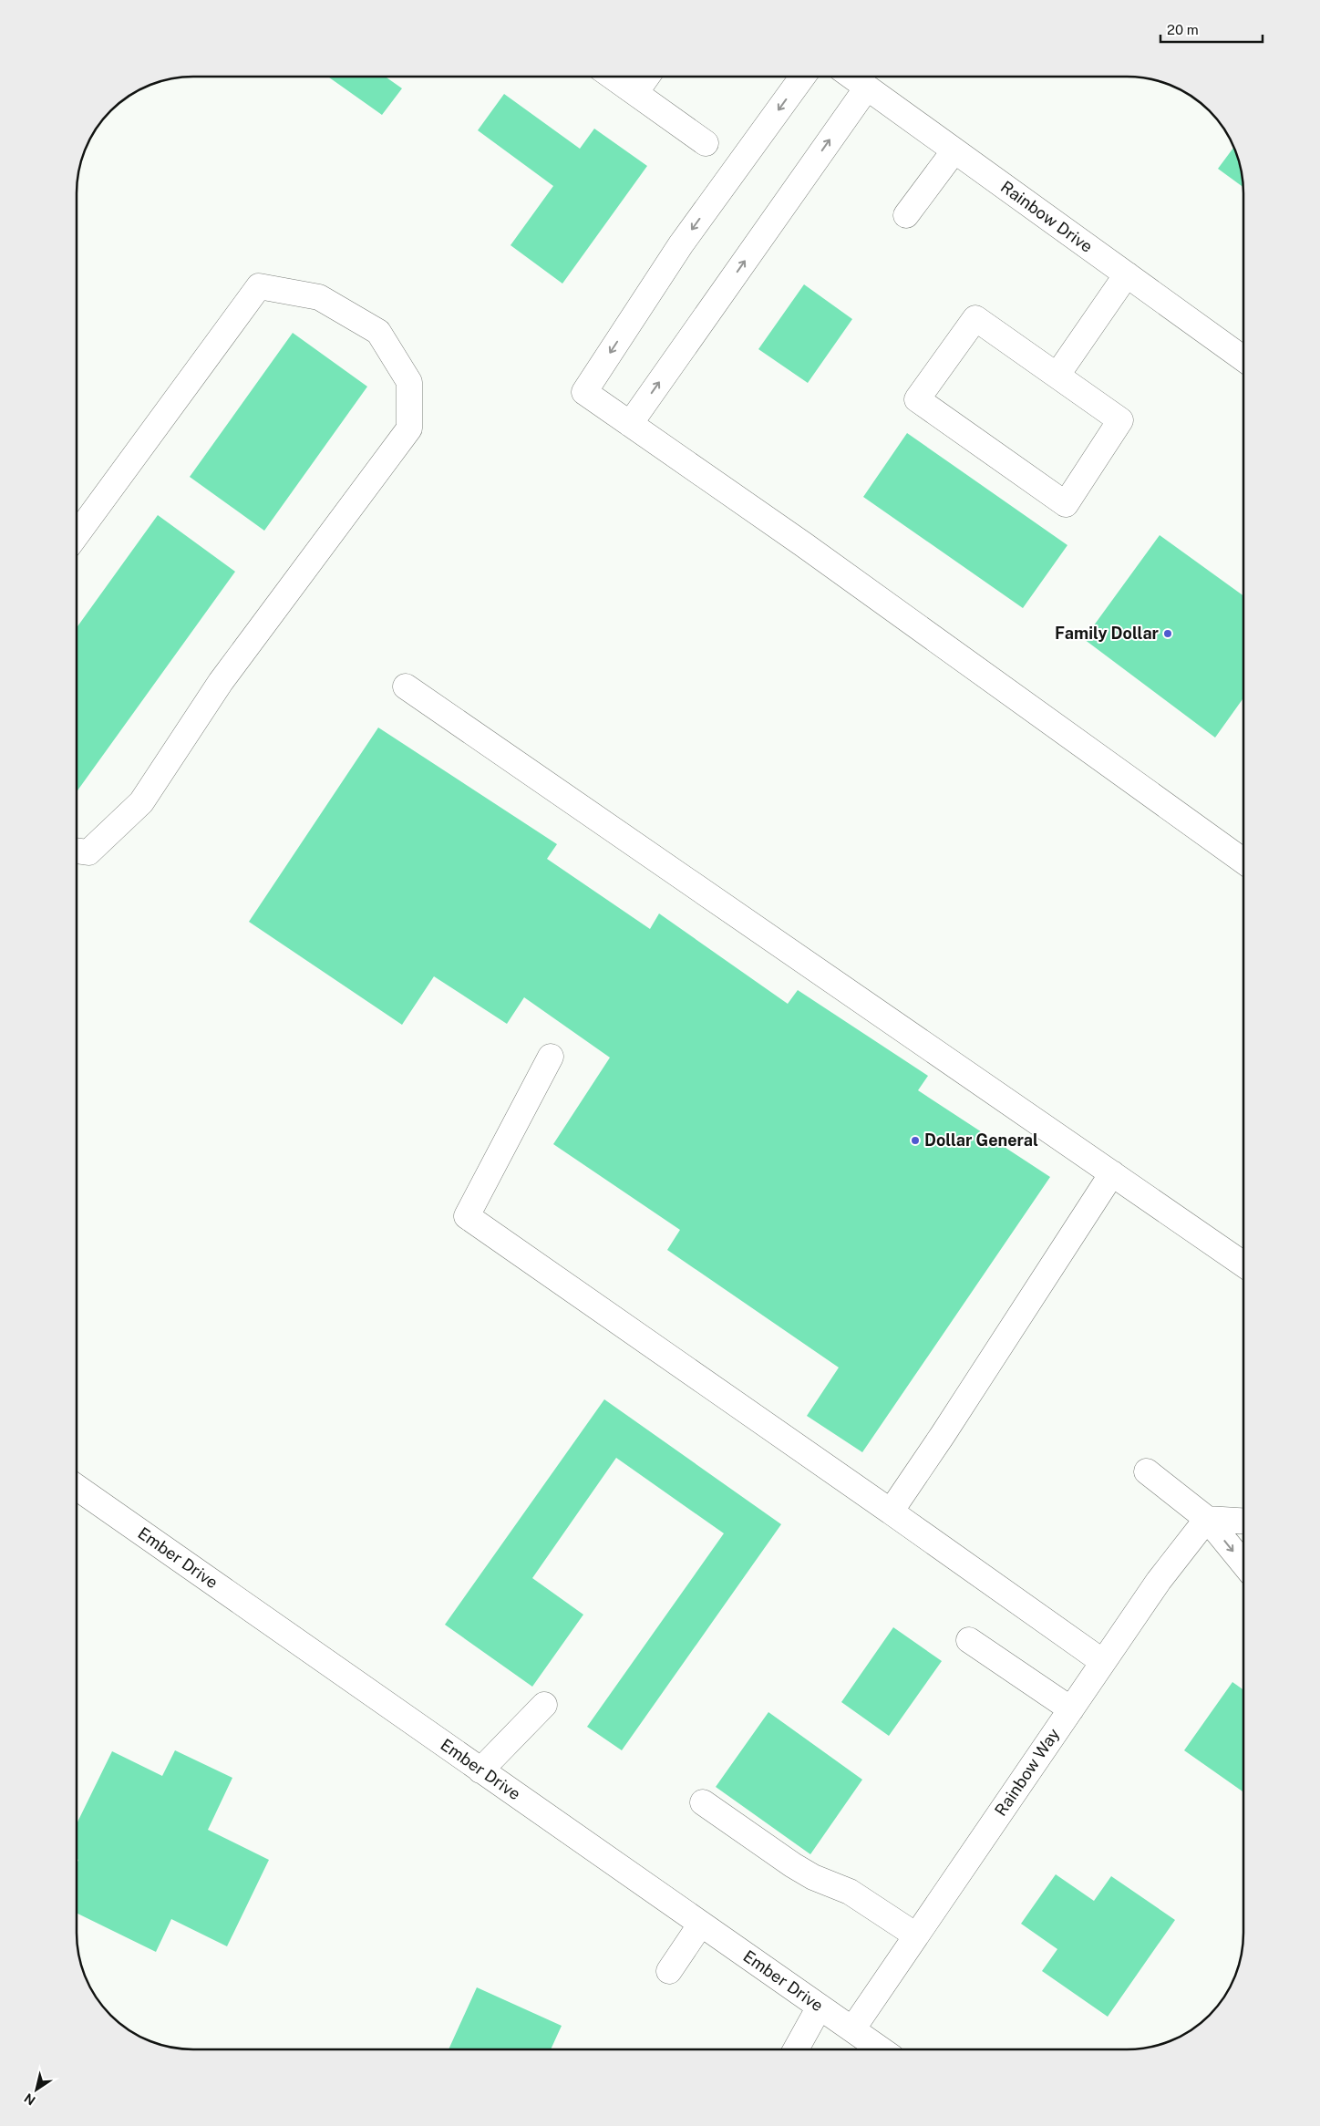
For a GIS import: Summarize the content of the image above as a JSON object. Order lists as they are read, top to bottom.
{
  "streets": {
    "street": ["Rainbow Drive", "Ember Drive", "Rainbow Way"]
  },
  "crossings": [
    ["Ember Drive", "Rainbow Way"]
  ],
  "places": ["Family Dollar", "Dollar General"],
  "scale_bar": "20 m",
  "north": "bottom left"
}
